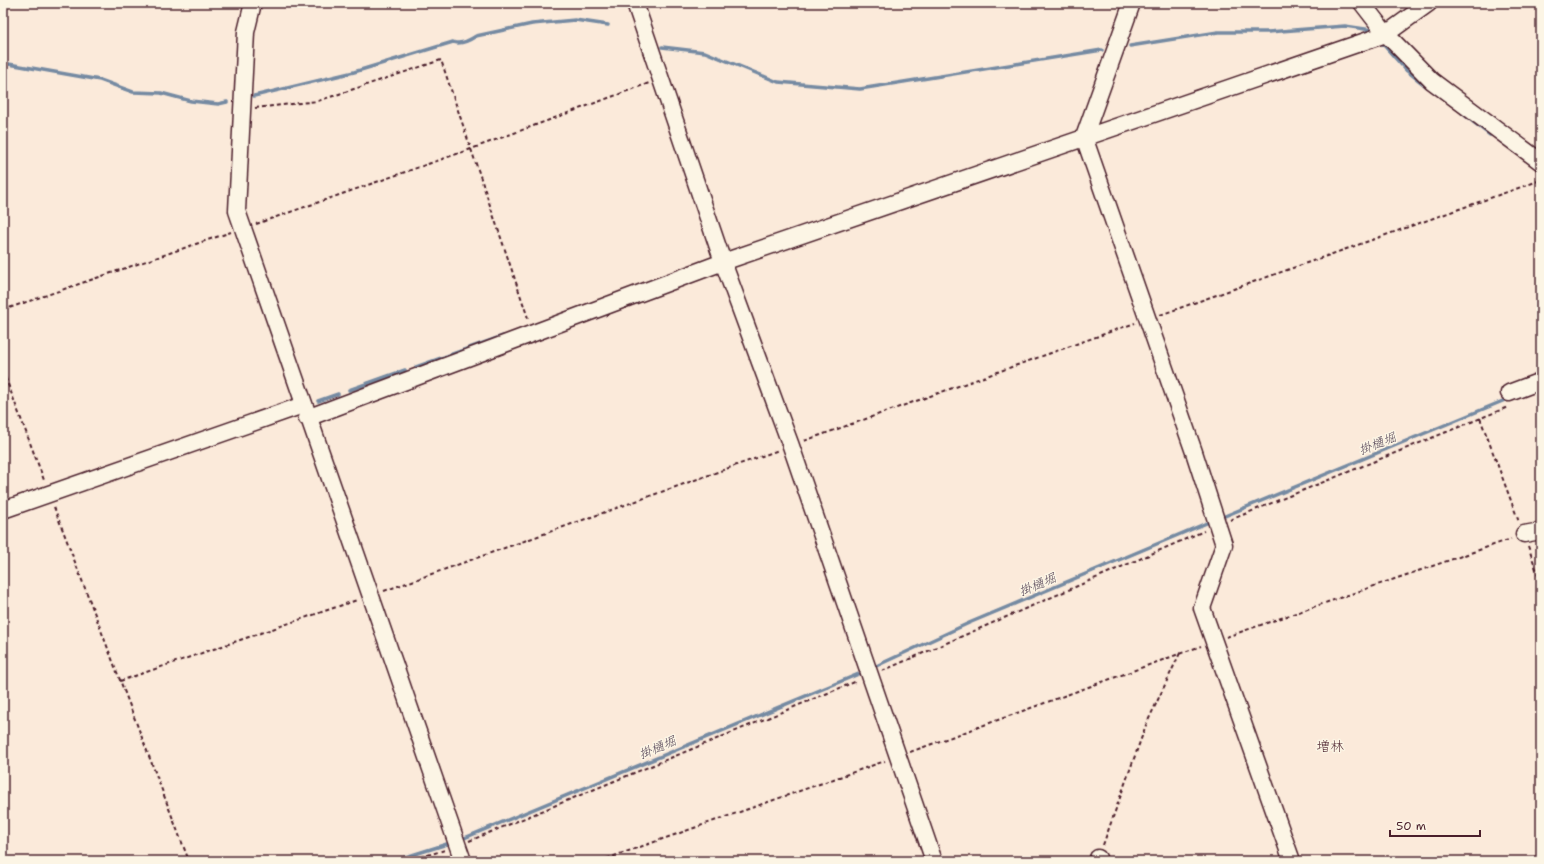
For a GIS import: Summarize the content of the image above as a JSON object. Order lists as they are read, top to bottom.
{
  "districts": ["増林"],
  "water": ["掛樋堀"],
  "scale_bar": "50 m"
}
